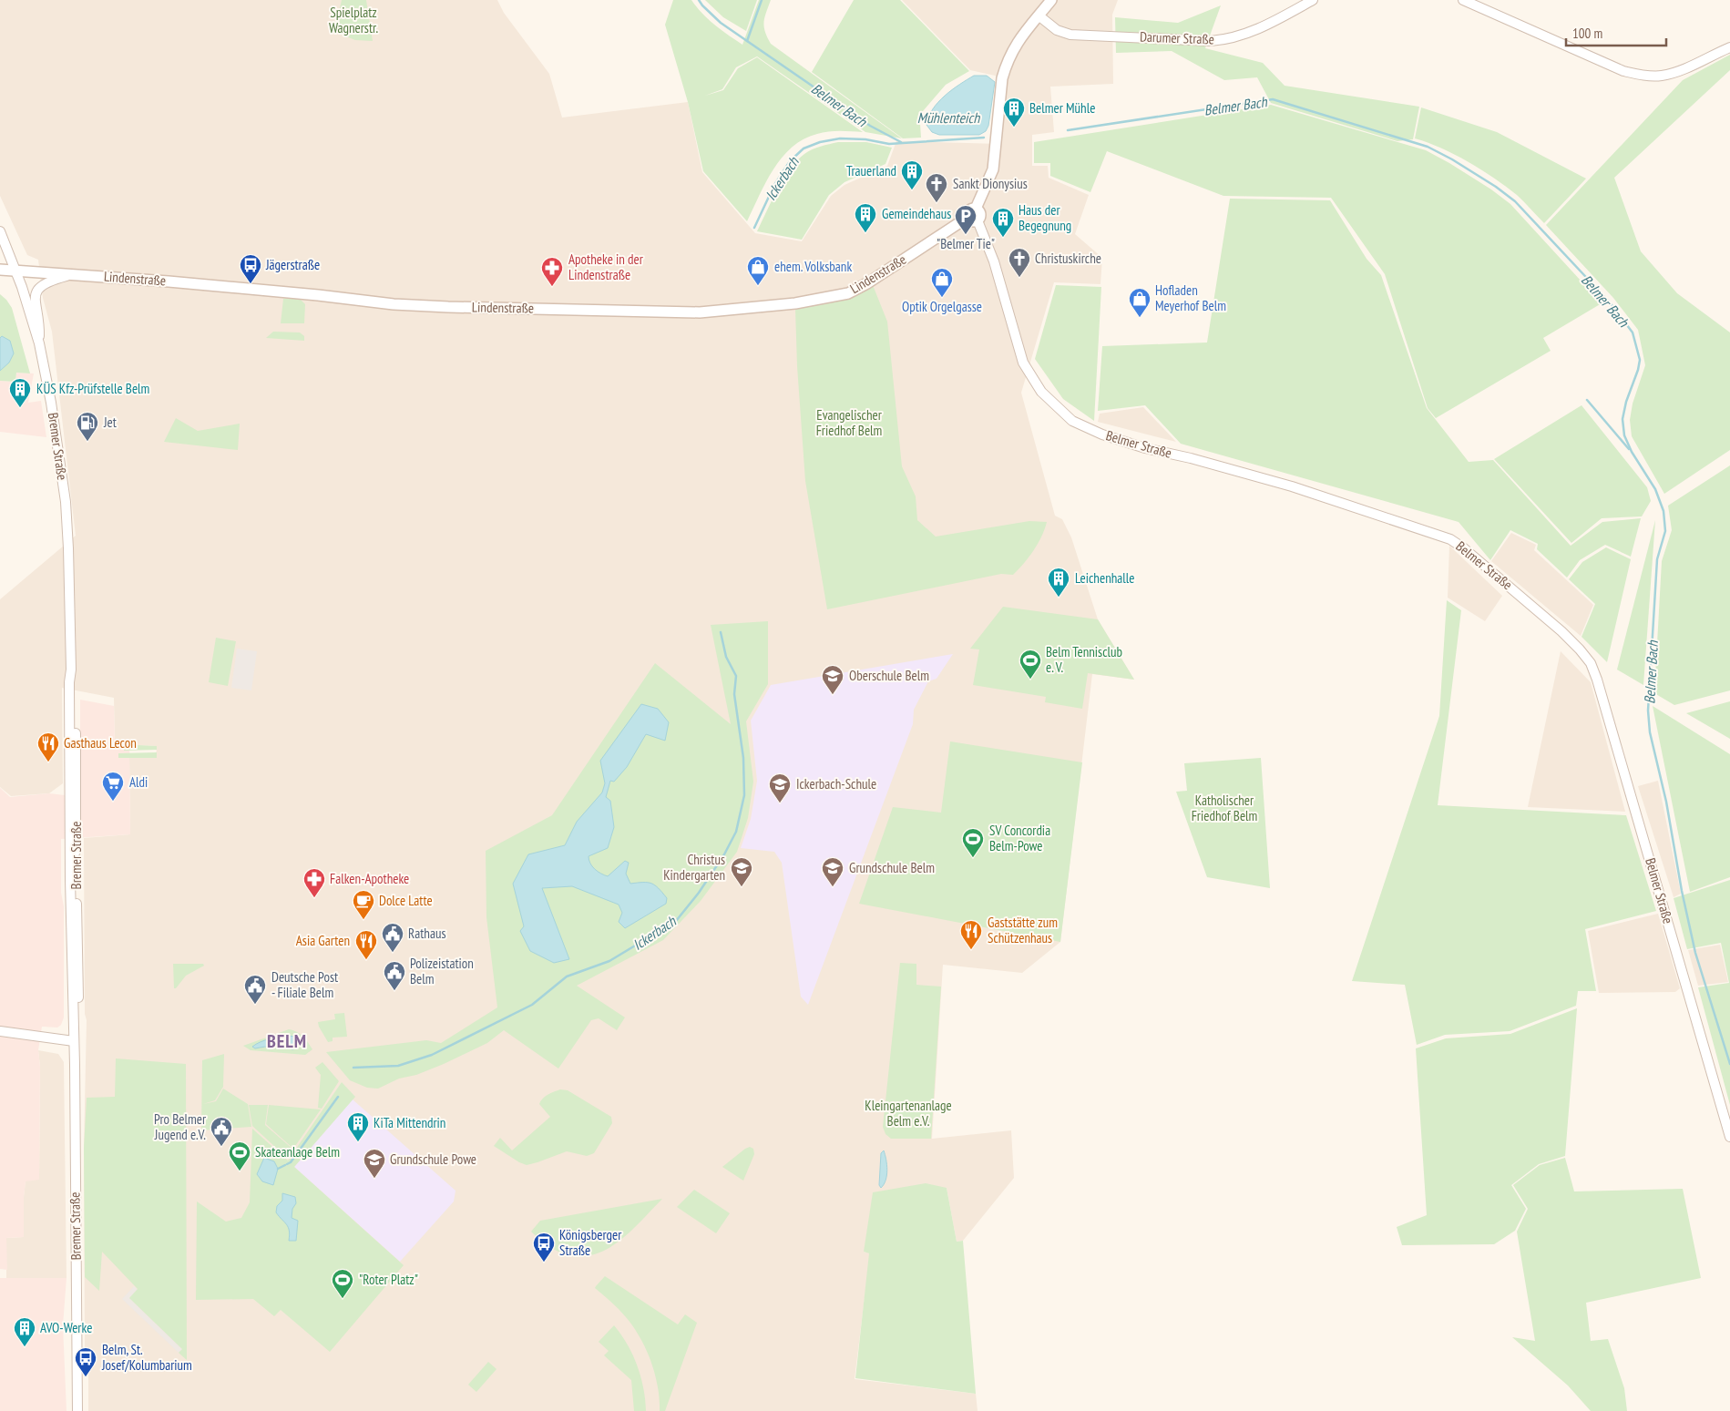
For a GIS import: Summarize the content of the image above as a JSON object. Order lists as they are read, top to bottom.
{
  "streets": {
    "main road": ["Lindenstraße"],
    "street": ["Darumer Straße", "Belmer Straße", "Bremer Straße"]
  },
  "crossings": [
    ["Lindenstraße", "Belmer Straße"],
    ["Lindenstraße", "Bremer Straße"]
  ],
  "districts": ["BELM"],
  "water": ["Belmer Bach", "Mühlenteich", "Ickerbach"],
  "parks": [
    "Spielplatz Wagnerstr.",
    "Evangelischer Friedhof Belm",
    "Katholischer Friedhof Belm",
    "Kleingartenanlage Belm e.V."
  ],
  "places": {
    "building": [
      "Belmer Mühle",
      "Trauerland",
      "Gemeindehaus",
      "Haus der Begegnung",
      "KÜS Kfz-Prüfstelle Belm",
      "Leichenhalle",
      "KiTa Mittendrin",
      "AVO-Werke"
    ],
    "church": ["Sankt Dionysius", "Christuskirche"],
    "parking": ["\"Belmer Tie\""],
    "bus stop": ["Jägerstraße", "Königsberger Straße", "Belm, St. Josef/Kolumbarium"],
    "shop": ["ehem. Volksbank", "Optik Orgelgasse", "Hofladen Meyerhof Belm"],
    "pharmacy": ["Apotheke in der Lindenstraße", "Falken-Apotheke"],
    "fuel station": ["Jet"],
    "sports": [
      "Belm Tennisclub e. V.",
      "SV Concordia Belm-Powe",
      "Skateanlage Belm",
      "\"Roter Platz\""
    ],
    "school or university": [
      "Oberschule Belm",
      "Ickerbach-Schule",
      "Christus Kindergarten",
      "Grundschule Belm",
      "Grundschule Powe"
    ],
    "restaurant": ["Gasthaus Lecon", "Gaststätte zum Schützenhaus", "Asia Garten"],
    "supermarket": ["Aldi"],
    "cafe": ["Dolce Latte"],
    "public building": [
      "Rathaus",
      "Polizeistation Belm",
      "Deutsche Post - Filiale Belm",
      "Pro Belmer Jugend e.V."
    ]
  },
  "scale_bar": "100 m"
}
